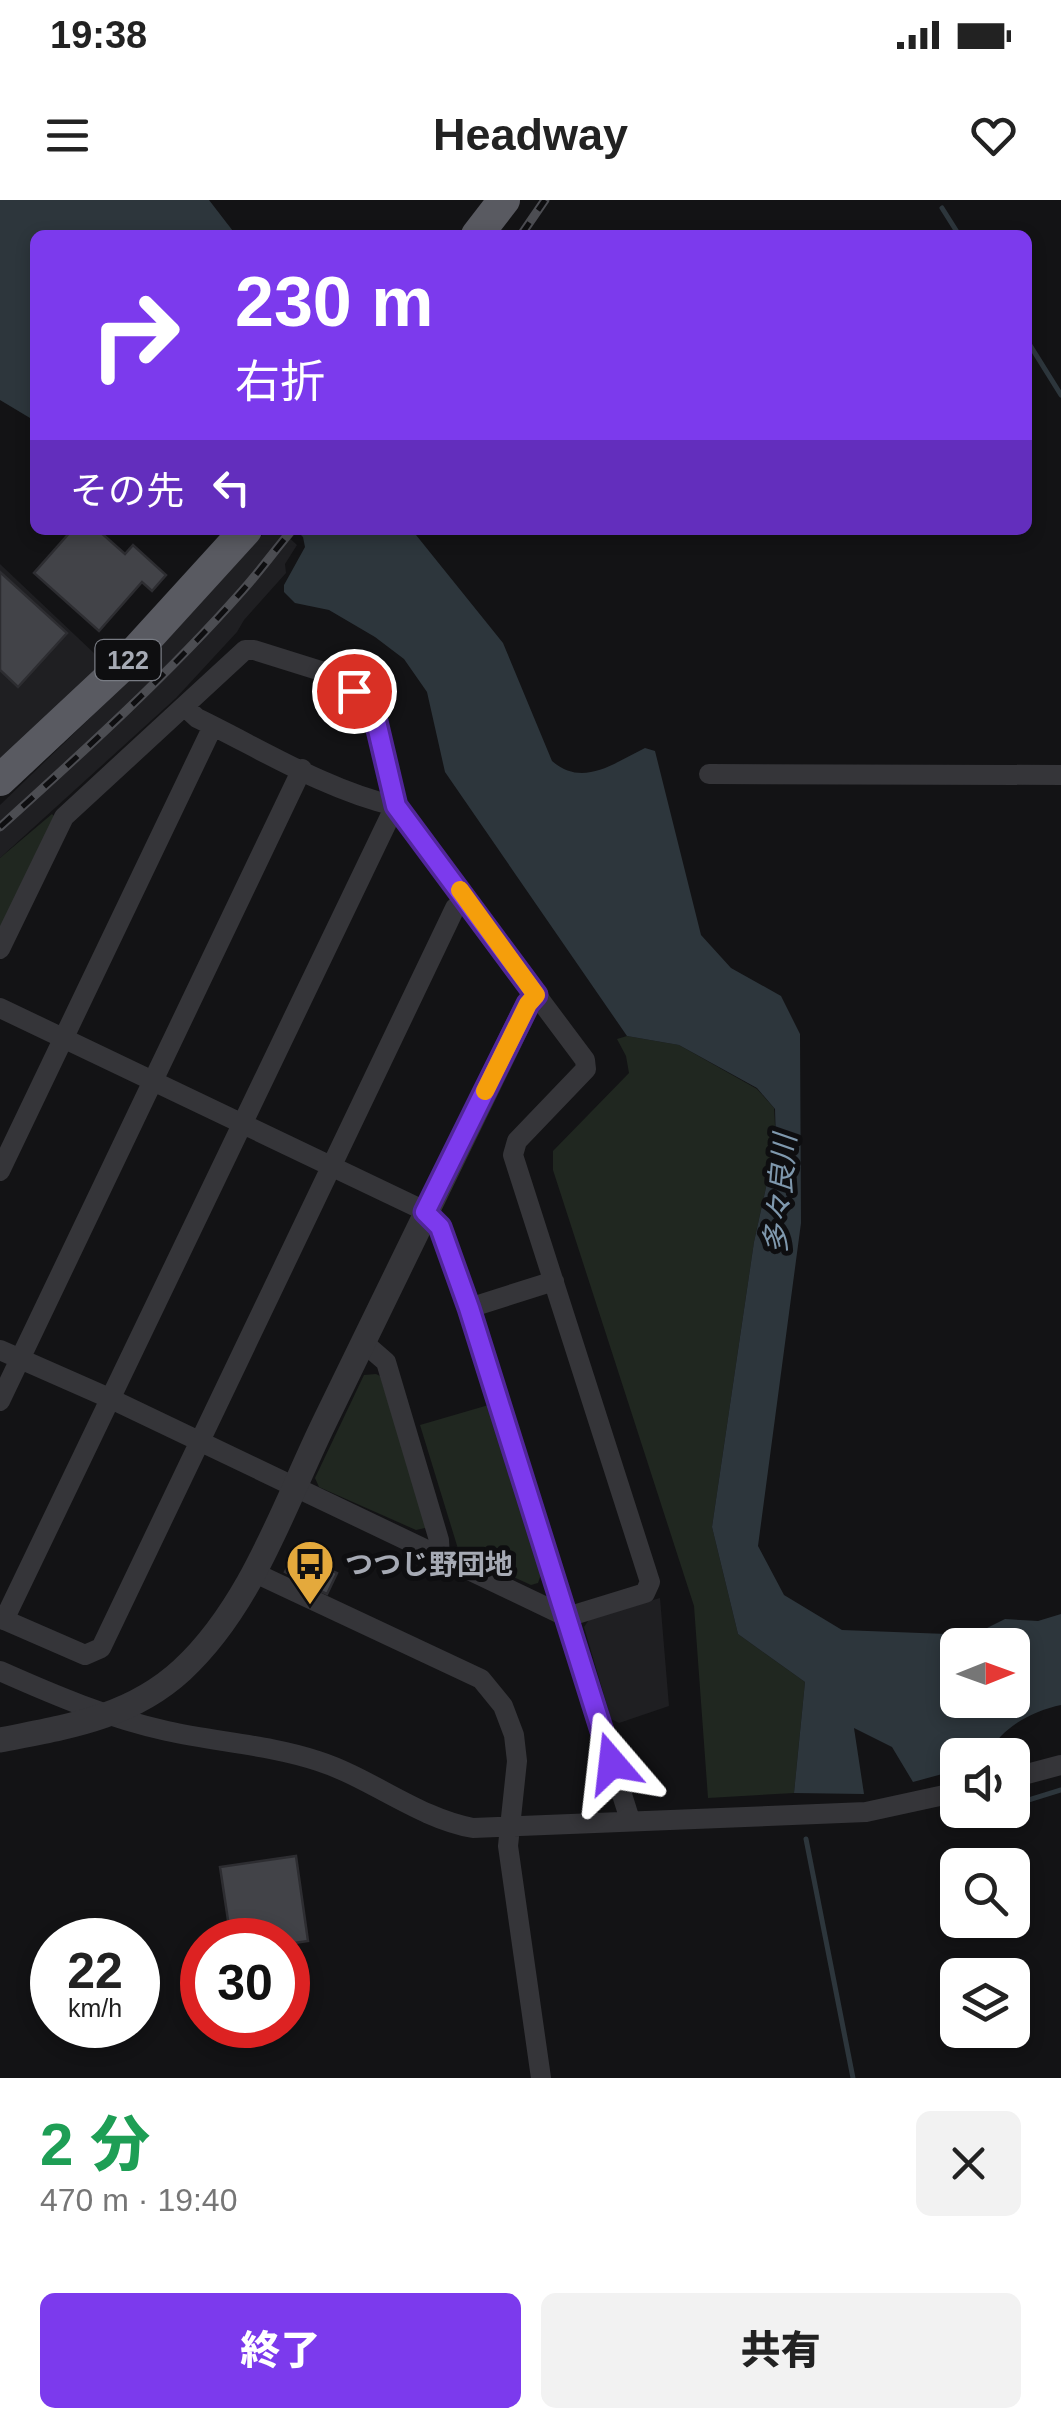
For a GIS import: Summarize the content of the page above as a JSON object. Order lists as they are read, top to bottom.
{
  "streets": {
    "highway": ["122"]
  },
  "water": ["多々良川"],
  "places": {
    "bus stop": ["つつじ野団地"]
  },
  "north": "right",
  "page": {
    "status": "19:38",
    "header": "Headway",
    "turn": ["230 m", "右折"],
    "then": "その先",
    "speed": "22 km/h",
    "limit": "30",
    "heading": ["2 分", "470 m · 19:40"],
    "buttons": ["終了", "共有"]
  }
}
